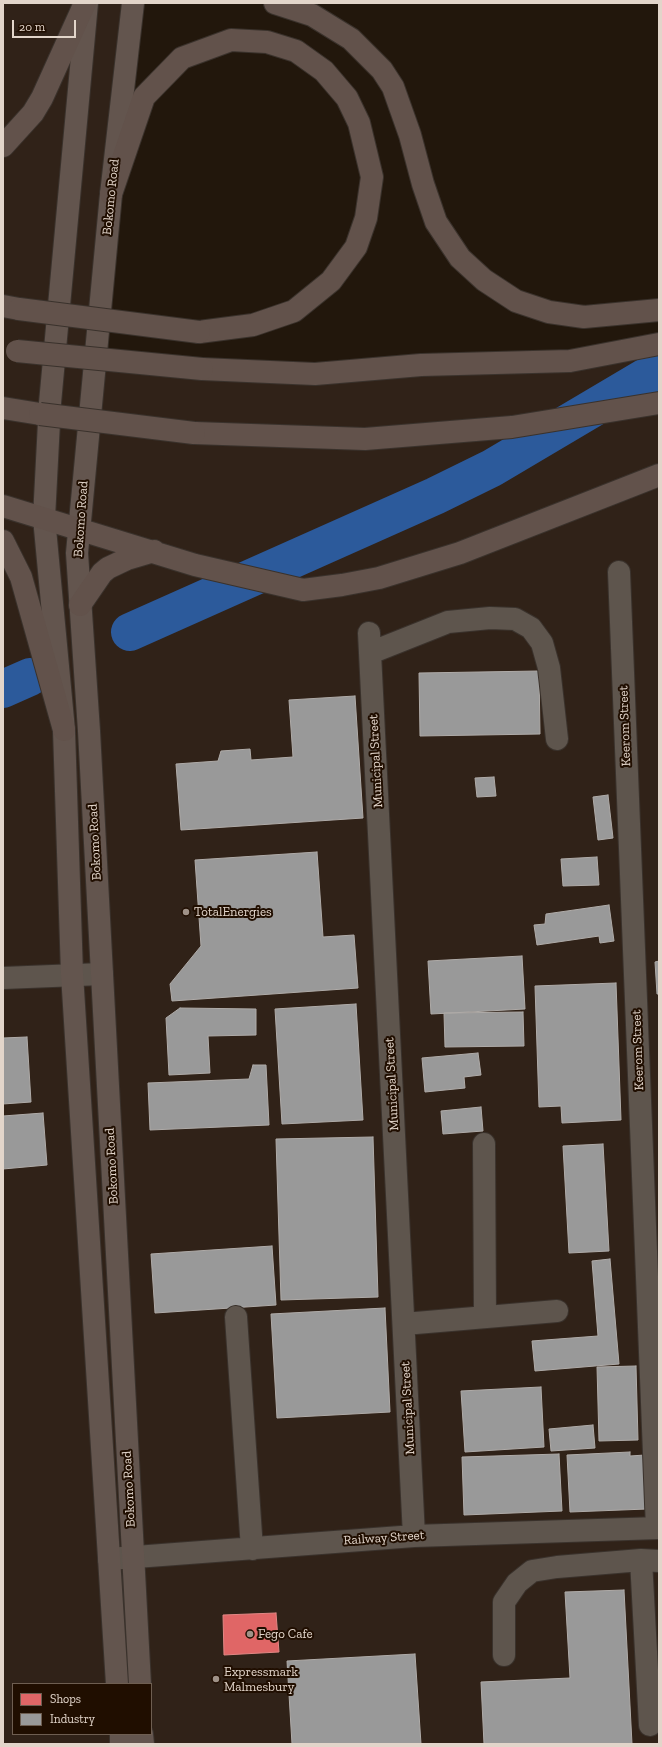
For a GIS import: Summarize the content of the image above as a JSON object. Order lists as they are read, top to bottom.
{
  "streets": {
    "main road": ["Bokomo Road"],
    "street": ["Keerom Street", "Municipal Street", "Railway Street"]
  },
  "crossings": [
    ["Bokomo Road", "Railway Street"],
    ["Keerom Street", "Railway Street"],
    ["Municipal Street", "Railway Street"]
  ],
  "places": ["TotalEnergies", "Fego Cafe", "Expressmark Malmesbury"],
  "legend": ["Shops", "Industry"],
  "scale_bar": "20 m"
}
